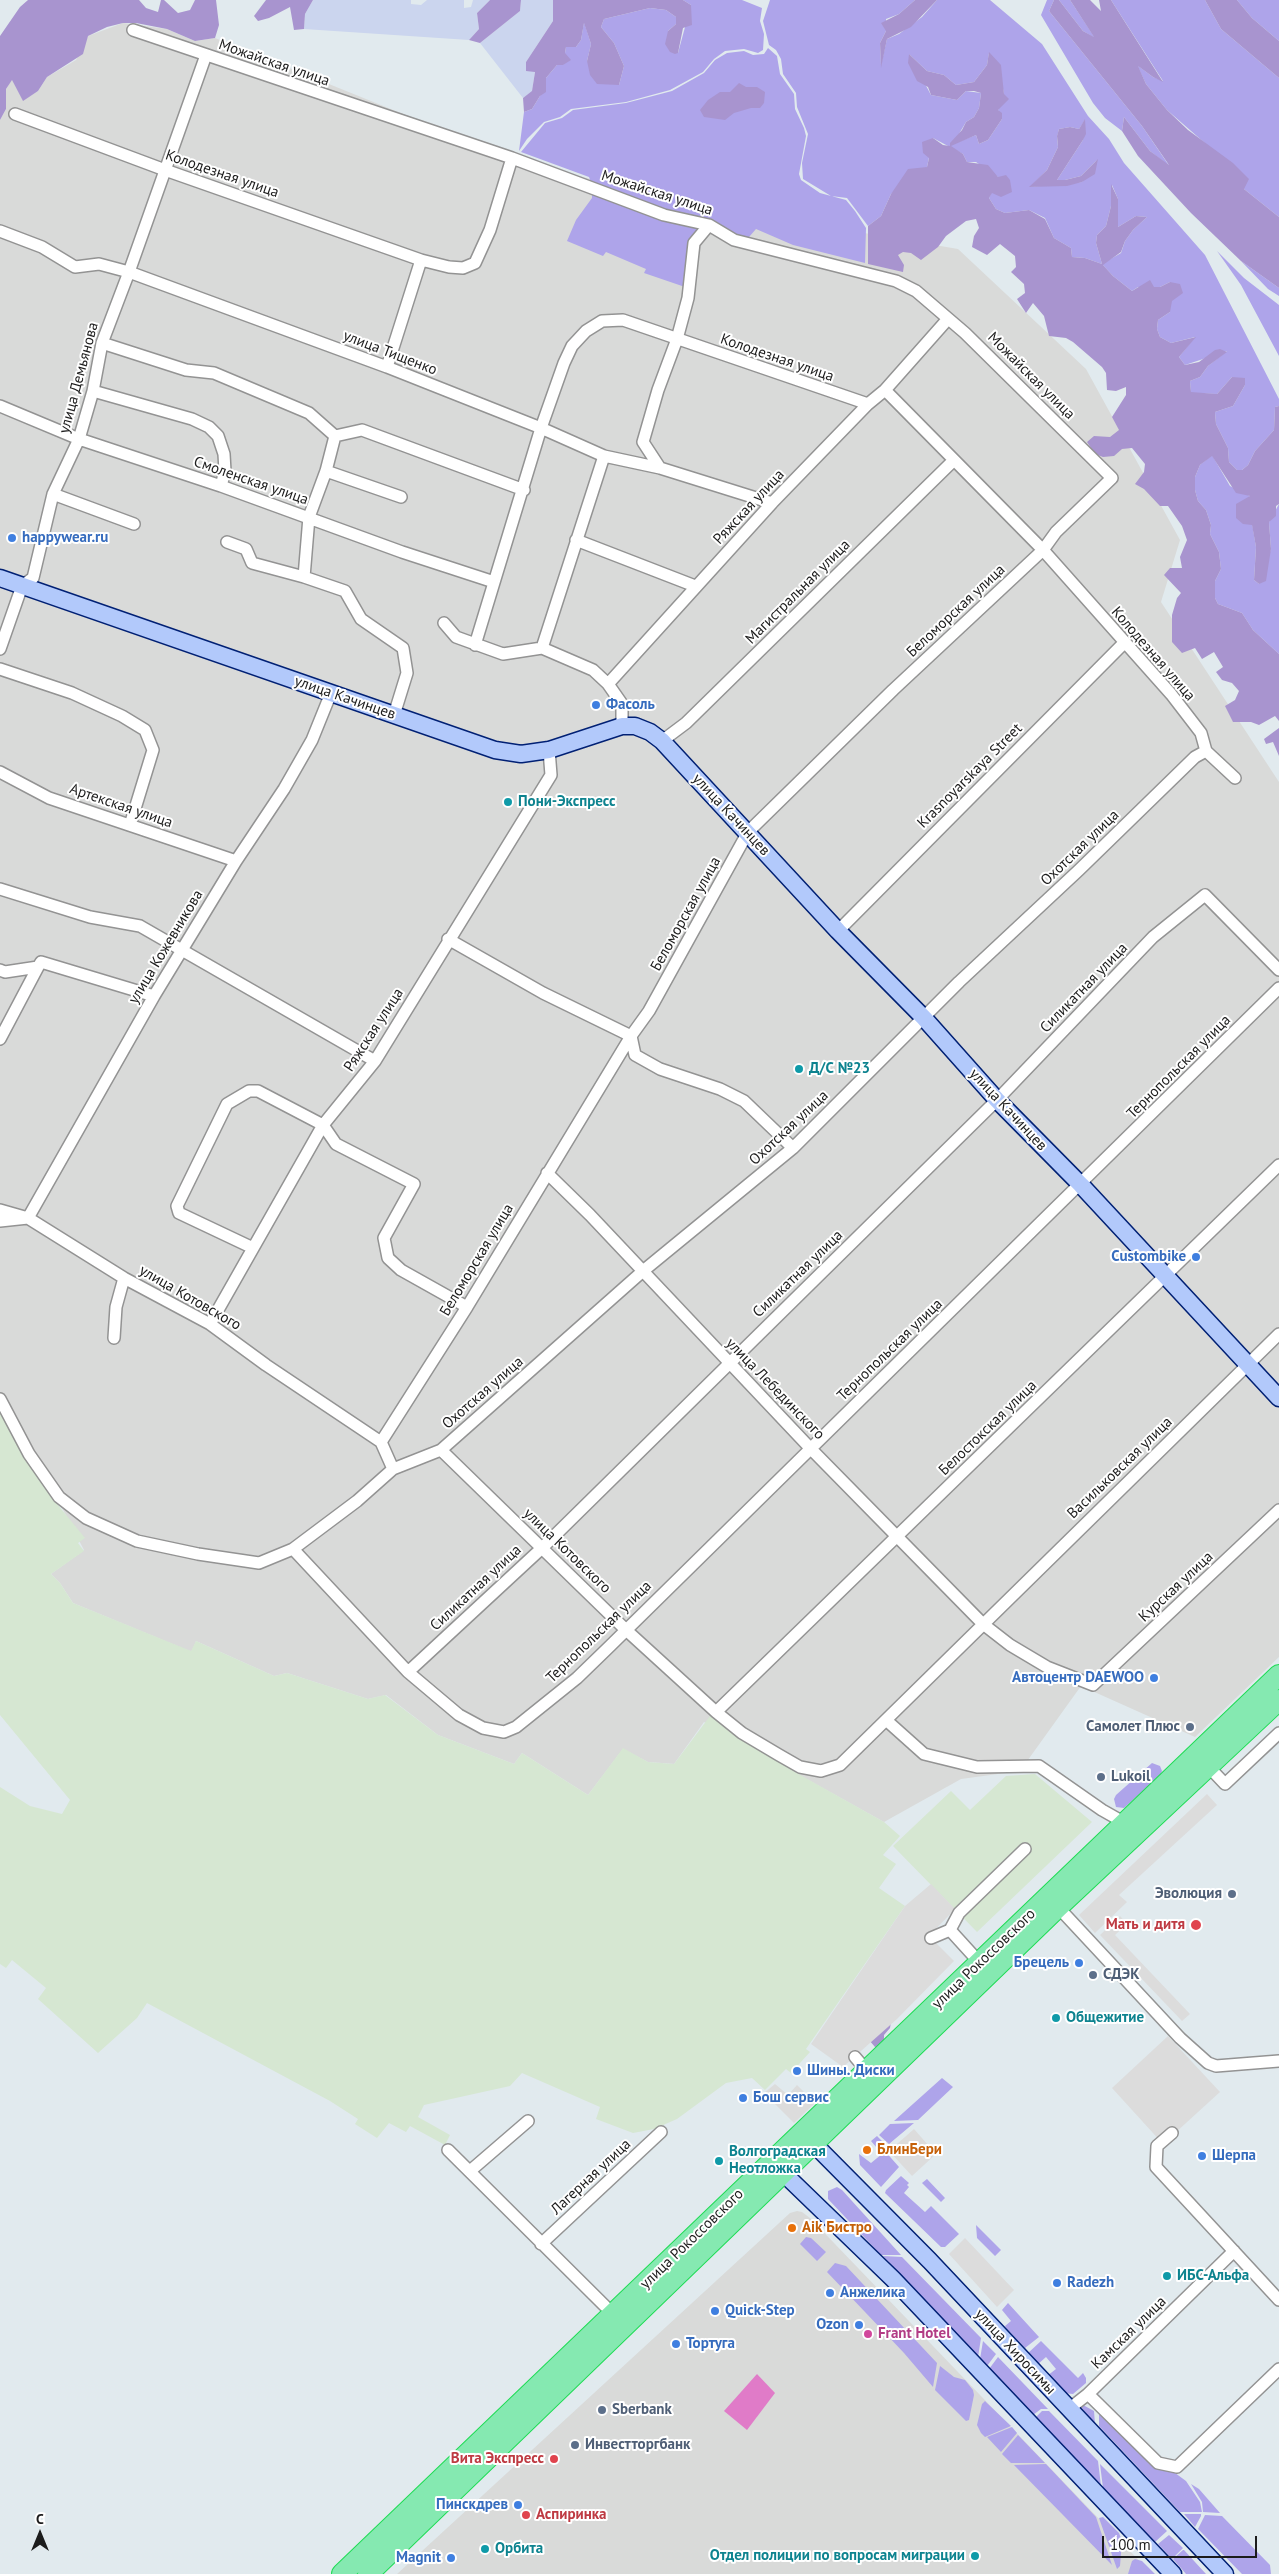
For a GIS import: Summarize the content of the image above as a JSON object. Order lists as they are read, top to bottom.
{
  "streets": {
    "highway": ["улица Рокоссовского"],
    "main road": ["улица Качинцев", "улица Хиросимы"],
    "street": [
      "Можайская улица",
      "Колодезная улица",
      "улица Тищенко",
      "улица Демьянова",
      "Смоленская улица",
      "Ряжская улица",
      "Магистральная улица",
      "Беломорская улица",
      "Krasnoyarskaya Street",
      "Артекская улица",
      "Охотская улица",
      "улица Кожевникова",
      "Силикатная улица",
      "Тернопольская улица",
      "улица Котовского",
      "улица Лебединского",
      "Белостокская улица",
      "Васильковская улица",
      "Курская улица",
      "Лагерная улица",
      "Камская улица"
    ]
  },
  "crossings": [
    ["Можайская улица", "Колодезная улица"],
    ["Можайская улица", "улица Демьянова"],
    ["Можайская улица", "Ряжская улица"],
    ["Можайская улица", "Беломорская улица"],
    ["Колодезная улица", "улица Тищенко"],
    ["Колодезная улица", "улица Демьянова"],
    ["Колодезная улица", "Смоленская улица"],
    ["Колодезная улица", "Ряжская улица"],
    ["Колодезная улица", "Магистральная улица"],
    ["Колодезная улица", "Беломорская улица"],
    ["Колодезная улица", "Krasnoyarskaya Street"],
    ["Колодезная улица", "Охотская улица"],
    ["улица Тищенко", "улица Демьянова"],
    ["улица Тищенко", "Ряжская улица"],
    ["улица Демьянова", "Смоленская улица"],
    ["улица Демьянова", "улица Качинцев"],
    ["Ряжская улица", "улица Качинцев"],
    ["Ряжская улица", "улица Котовского"],
    ["Магистральная улица", "улица Качинцев"],
    ["Беломорская улица", "улица Качинцев"],
    ["Беломорская улица", "улица Котовского"],
    ["Беломорская улица", "улица Лебединского"],
    ["улица Качинцев", "Krasnoyarskaya Street"],
    ["улица Качинцев", "Охотская улица"],
    ["улица Качинцев", "улица Кожевникова"],
    ["улица Качинцев", "Силикатная улица"],
    ["улица Качинцев", "Тернопольская улица"],
    ["улица Качинцев", "Белостокская улица"],
    ["улица Качинцев", "Васильковская улица"],
    ["Артекская улица", "улица Кожевникова"],
    ["Охотская улица", "улица Котовского"],
    ["Охотская улица", "улица Лебединского"],
    ["улица Кожевникова", "улица Котовского"],
    ["Силикатная улица", "Тернопольская улица"],
    ["Силикатная улица", "улица Котовского"],
    ["Силикатная улица", "улица Лебединского"],
    ["Тернопольская улица", "улица Котовского"],
    ["Тернопольская улица", "улица Лебединского"],
    ["улица Котовского", "улица Лебединского"],
    ["улица Котовского", "Белостокская улица"],
    ["улица Котовского", "Васильковская улица"],
    ["улица Котовского", "Курская улица"],
    ["улица Лебединского", "Белостокская улица"],
    ["улица Лебединского", "Васильковская улица"],
    ["улица Лебединского", "Курская улица"],
    ["Васильковская улица", "Курская улица"],
    ["улица Рокоссовского", "улица Хиросимы"],
    ["Камская улица", "улица Хиросимы"]
  ],
  "places": [
    "happywear.ru",
    "Фасоль",
    "Пони-Экспресс",
    "Д/С №23",
    "Custombike",
    "Автоцентр DAEWOO",
    "Самолет Плюс",
    "Lukoil",
    "Эволюция",
    "Мать и дитя",
    "Брецель",
    "СДЭК",
    "Общежитие",
    "Шины. Диски",
    "Бош сервис",
    "БлинБери",
    "Шерпа",
    "Волгоградская Неотложка",
    "Aik Бистро",
    "ИБС-Альфа",
    "Radezh",
    "Анжелика",
    "Quick-Step",
    "Ozon",
    "Frant Hotel",
    "Тортуга",
    "Sberbank",
    "Инвестторгбанк",
    "Вита Экспресс",
    "Пинскдрев",
    "Аспиринка",
    "Орбита",
    "Отдел полиции по вопросам миграции",
    "Magnit"
  ],
  "scale_bar": "100 m",
  "north": "top"
}
